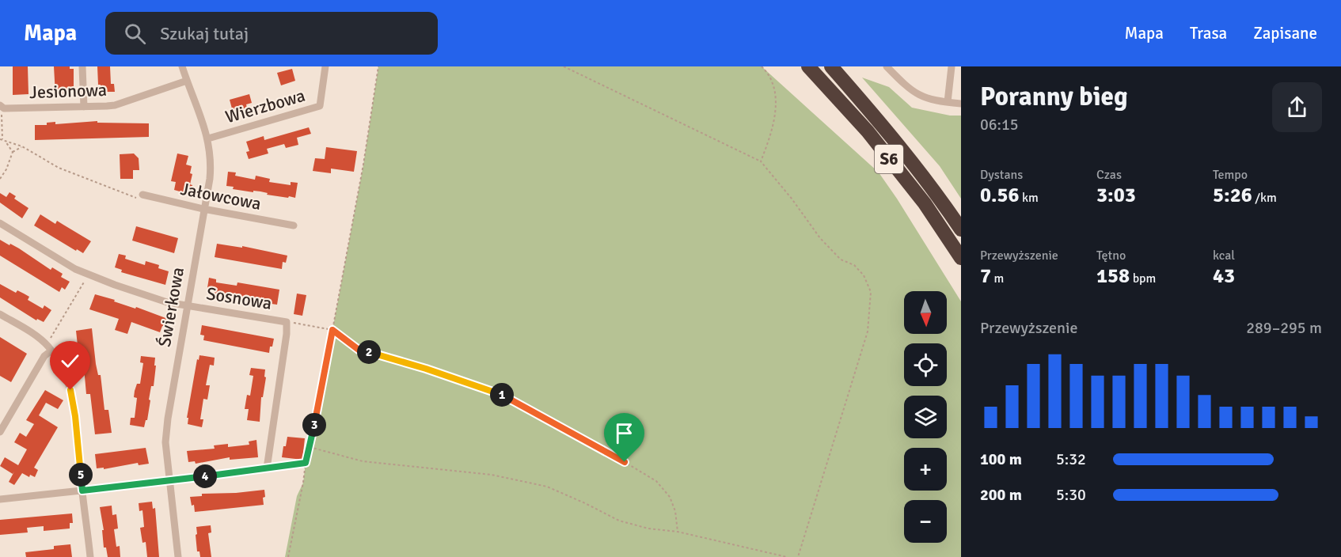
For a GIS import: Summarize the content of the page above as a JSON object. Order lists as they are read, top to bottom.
{
  "streets": {
    "highway": ["S6"],
    "street": [
      "Jesionowa",
      "Wierzbowa",
      "Jałowcowa",
      "Sosnowa",
      "Świerkowa"
    ]
  },
  "crossings": [
    ["Jesionowa", "Świerkowa"],
    ["Wierzbowa", "Świerkowa"],
    ["Jałowcowa", "Świerkowa"],
    ["Sosnowa", "Świerkowa"]
  ],
  "north": "bottom",
  "page": {
    "header": "Mapa",
    "search": "Szukaj tutaj",
    "nav": ["Mapa", "Trasa", "Zapisane"],
    "heading": ["Poranny bieg", "06:15"],
    "stats": [
      ["Dystans", "0.56 km"],
      ["Czas", "3:03"],
      ["Tempo", "5:26 /km"],
      ["Przewyższenie", "7 m"],
      ["Tętno", "158 bpm"],
      ["kcal", "43"]
    ],
    "map_buttons": ["+", "−"],
    "chart": ["Przewyższenie", "289–295 m"],
    "pins": [
      "2",
      "1",
      "3",
      "5",
      "4"
    ],
    "list": [
      {
        "name": "100 m",
        "note": "5:32"
      },
      {
        "name": "200 m",
        "note": "5:30"
      }
    ]
  }
}
